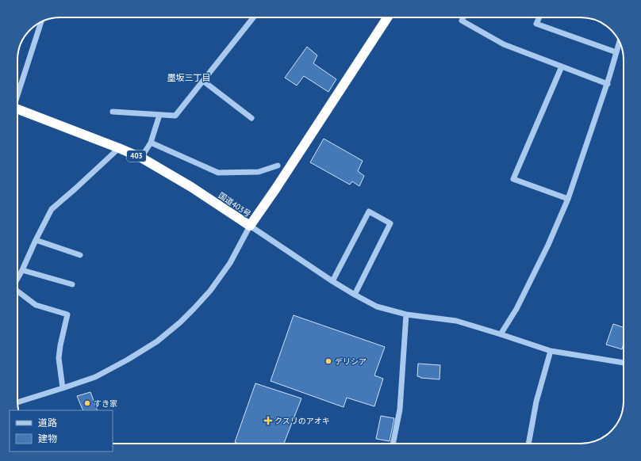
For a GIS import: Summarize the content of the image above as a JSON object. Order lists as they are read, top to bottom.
{
  "streets": {
    "highway": ["403", "国道403号"]
  },
  "districts": ["墨坂三丁目"],
  "places": {
    "other": ["デリシア", "すき家"],
    "health": ["クスリのアオキ"]
  },
  "legend": ["道路", "建物"]
}
